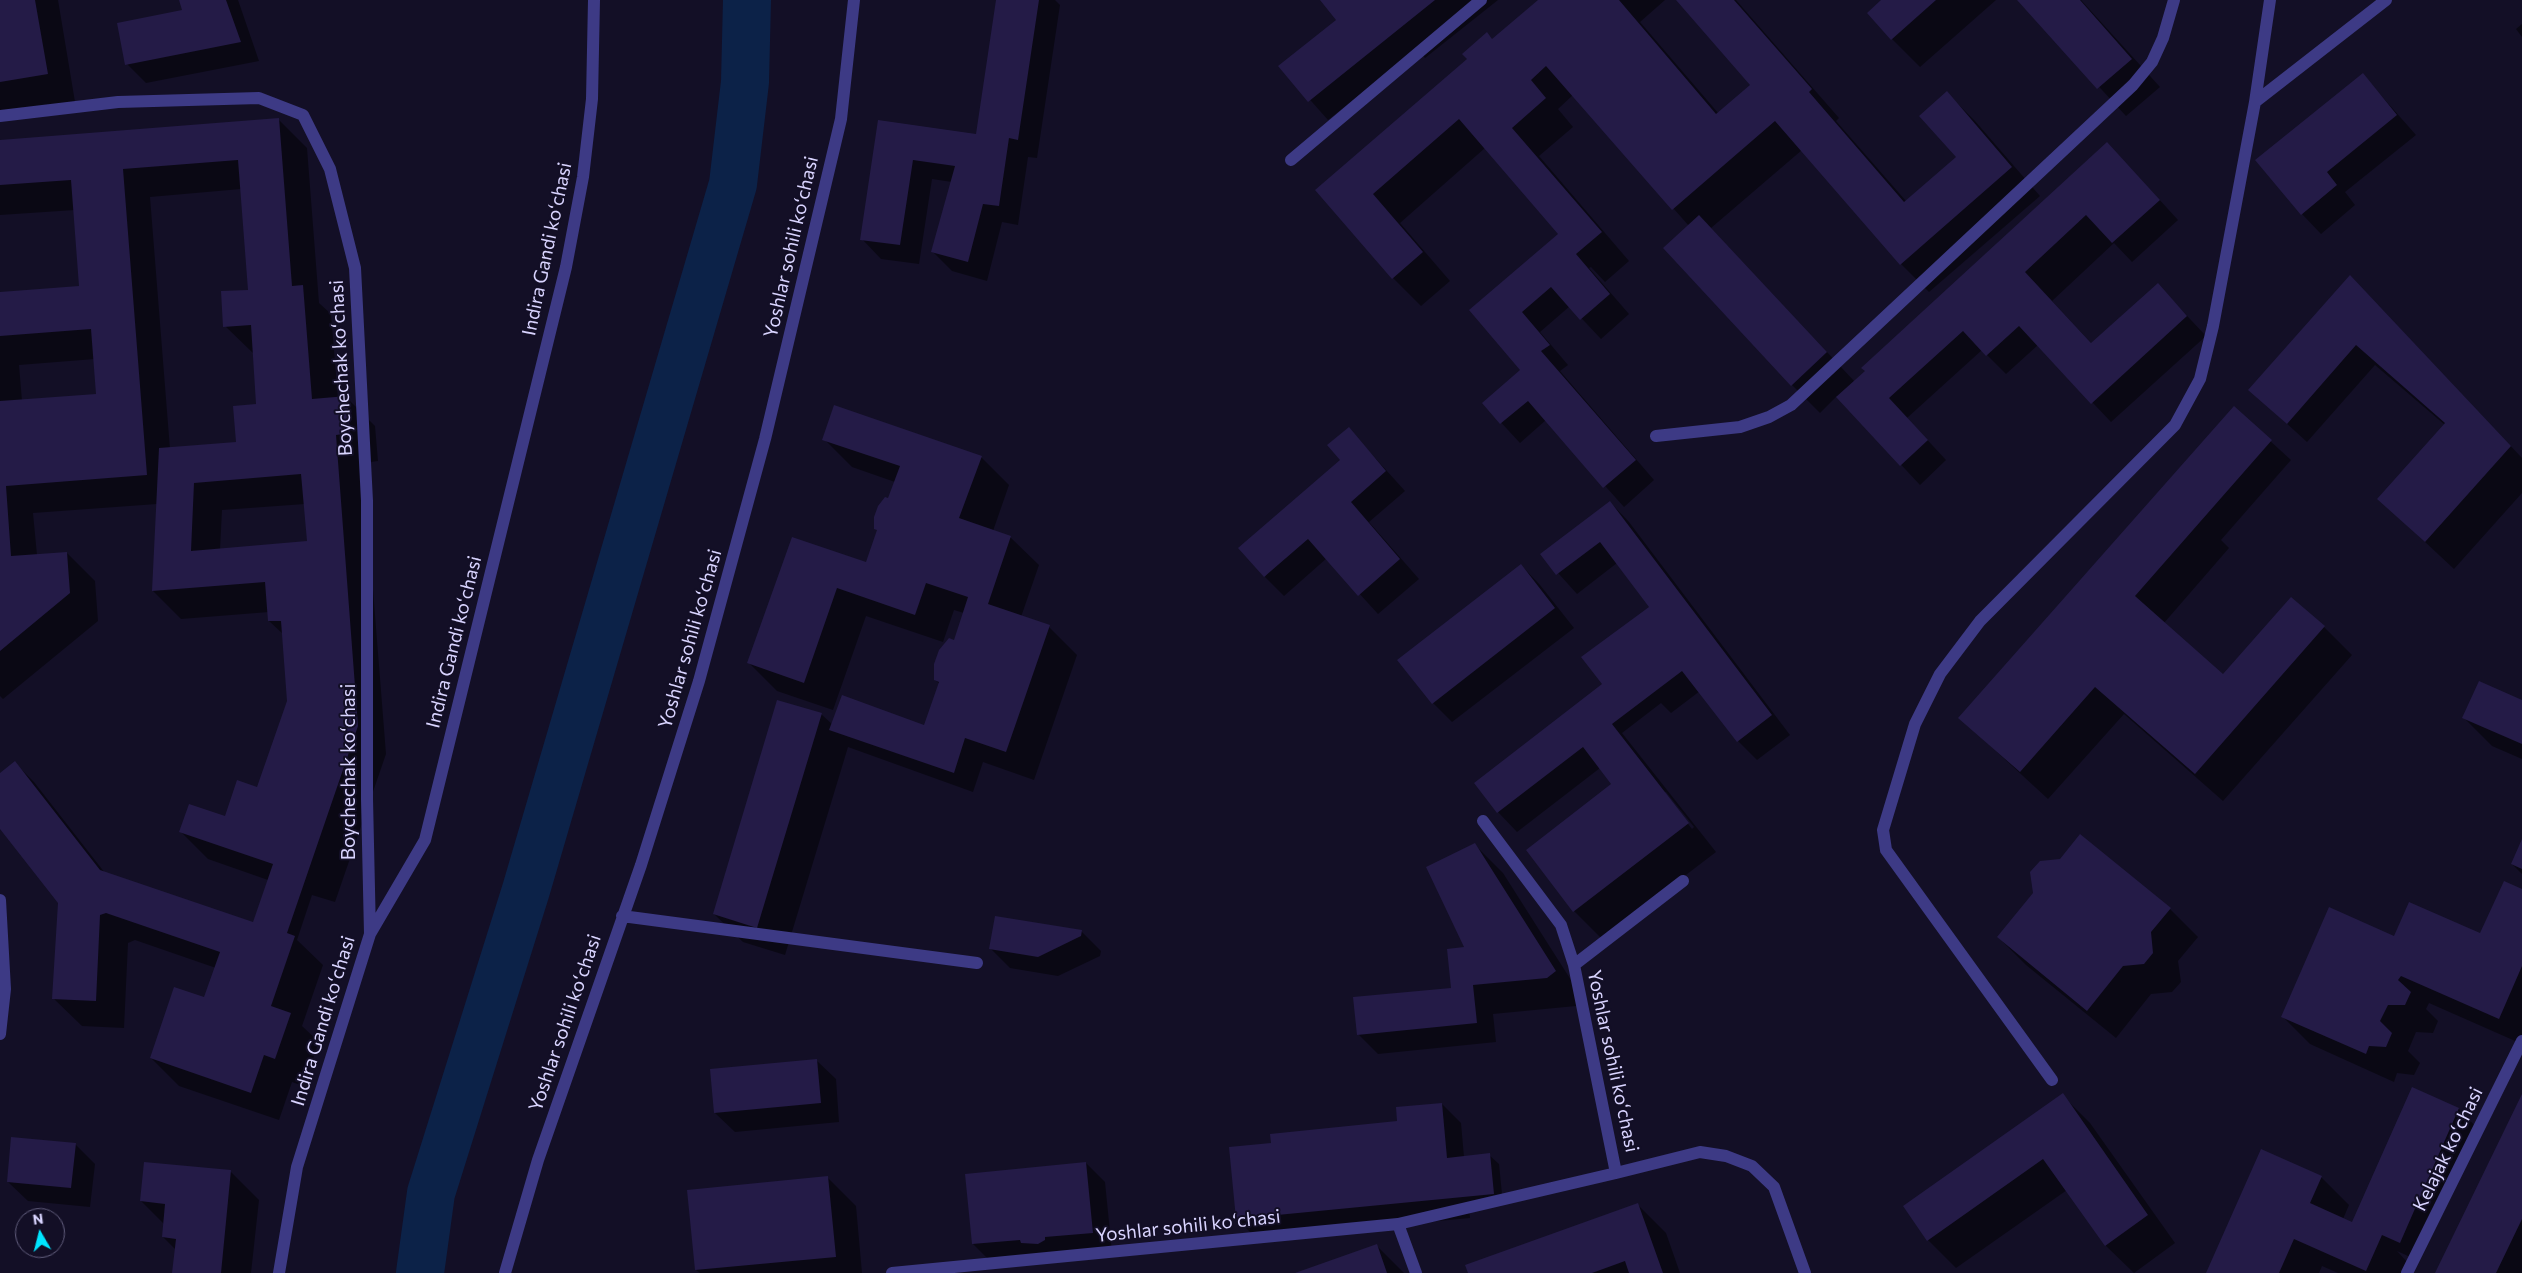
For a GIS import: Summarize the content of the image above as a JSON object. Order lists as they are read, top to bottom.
{
  "streets": {
    "street": [
      "Yoshlar sohili koʻchasi",
      "Indira Gandi koʻchasi",
      "Boychechak koʻchasi",
      "Kelajak koʻchasi"
    ]
  },
  "crossings": [
    ["Indira Gandi koʻchasi", "Boychechak koʻchasi"]
  ],
  "north": "top"
}
